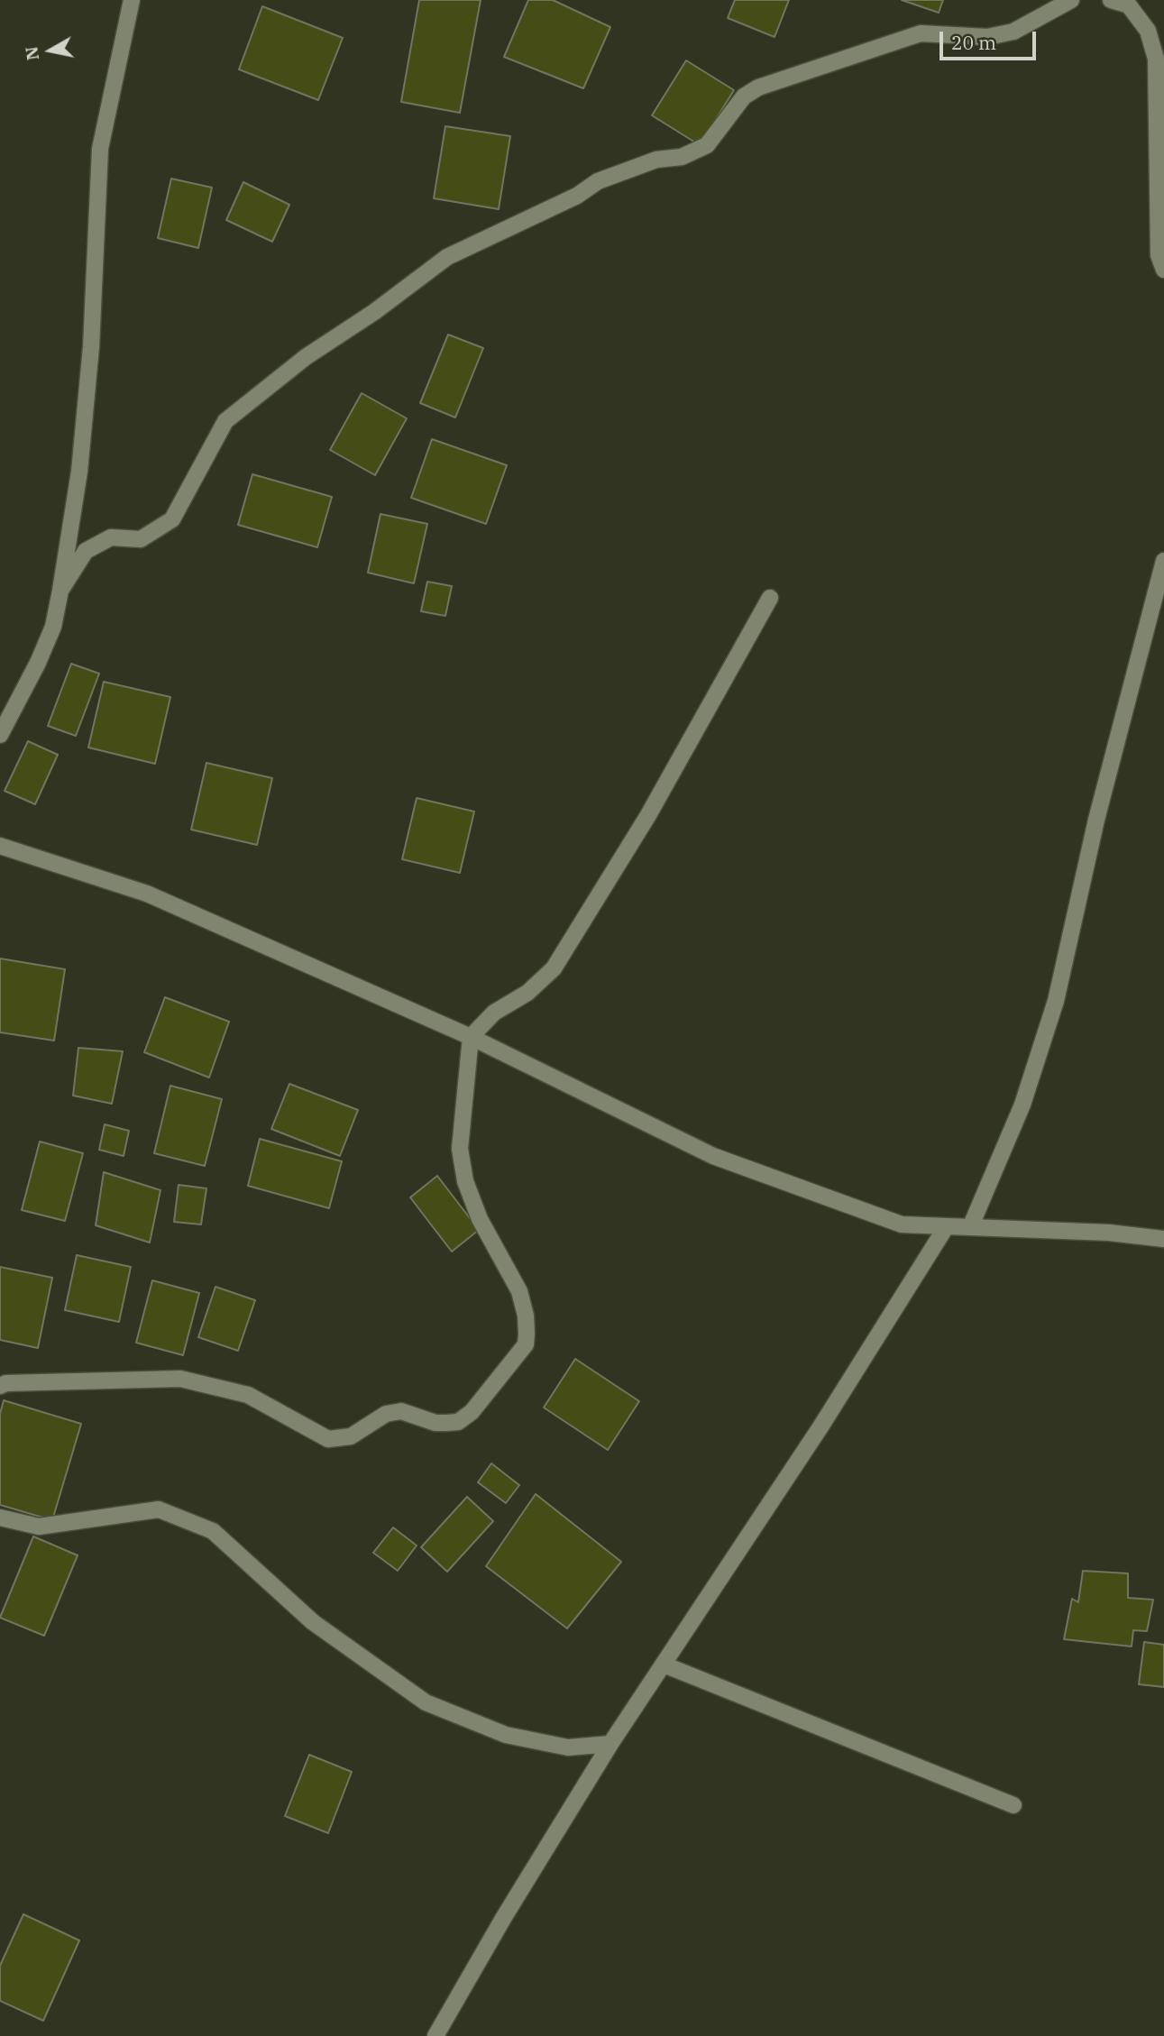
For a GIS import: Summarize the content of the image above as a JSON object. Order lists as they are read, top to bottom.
{
  "scale_bar": "20 m",
  "north": "left"
}
